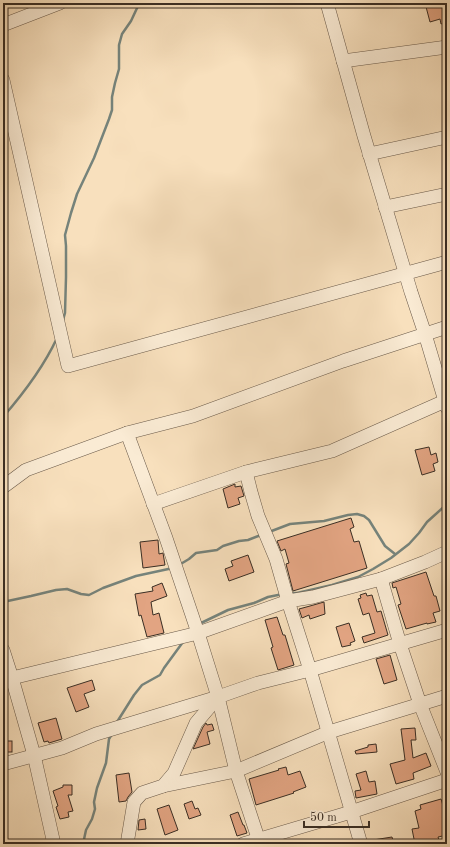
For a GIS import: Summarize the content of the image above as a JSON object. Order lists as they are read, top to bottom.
{
  "scale_bar": "50 m"
}
